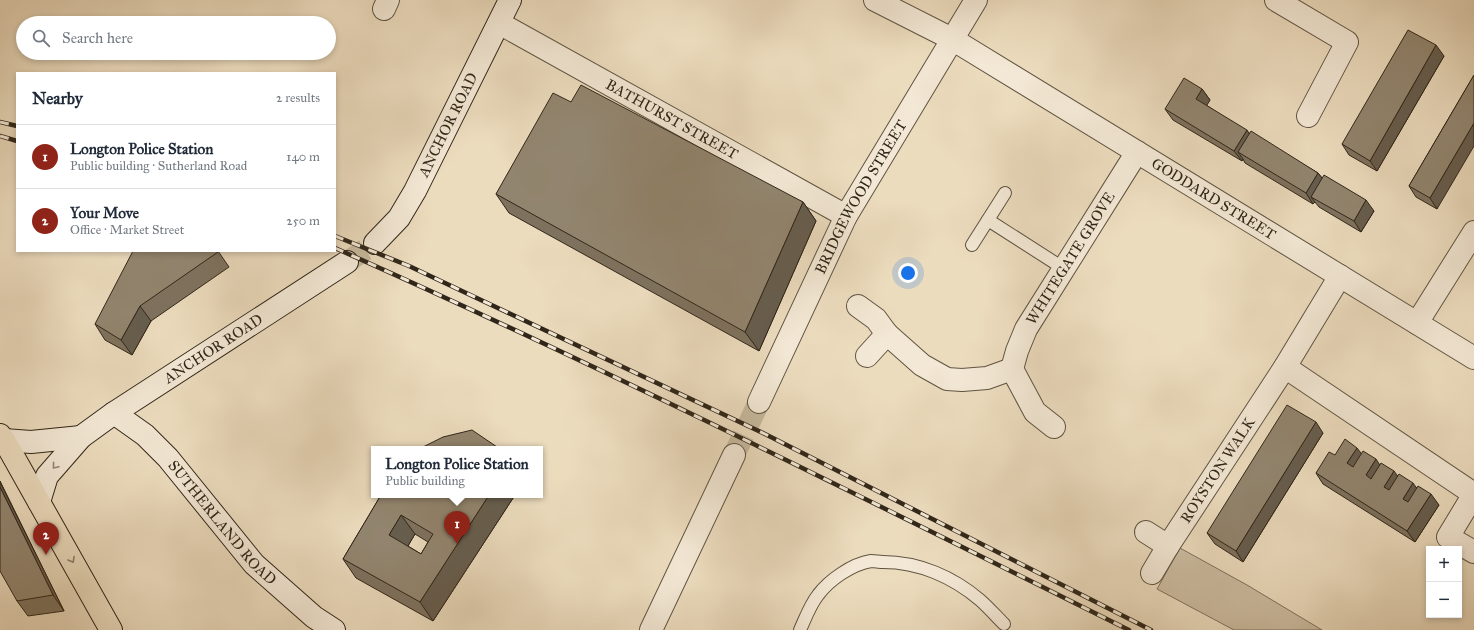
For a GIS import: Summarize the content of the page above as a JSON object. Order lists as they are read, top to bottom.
{
  "streets": {
    "street": [
      "BATHURST STREET",
      "ANCHOR ROAD",
      "BRIDGEWOOD STREET",
      "GODDARD STREET",
      "WHITEGATE GROVE",
      "ROYSTON WALK",
      "SUTHERLAND ROAD"
    ]
  },
  "crossings": [
    ["BATHURST STREET", "ANCHOR ROAD"],
    ["BATHURST STREET", "BRIDGEWOOD STREET"],
    ["ANCHOR ROAD", "SUTHERLAND ROAD"],
    ["BRIDGEWOOD STREET", "GODDARD STREET"],
    ["GODDARD STREET", "WHITEGATE GROVE"],
    ["GODDARD STREET", "ROYSTON WALK"]
  ],
  "page": {
    "search": "Search here",
    "heading": ["Nearby", "2 results"],
    "list": [
      {
        "mark": "1",
        "name": "Longton Police Station",
        "note": "Public building · Sutherland Road",
        "value": "140 m"
      },
      {
        "mark": "2",
        "name": "Your Move",
        "note": "Office · Market Street",
        "value": "250 m"
      }
    ],
    "popup": ["Longton Police Station", "Public building"],
    "pins": ["1", "2"],
    "map_buttons": ["+", "−"]
  }
}
